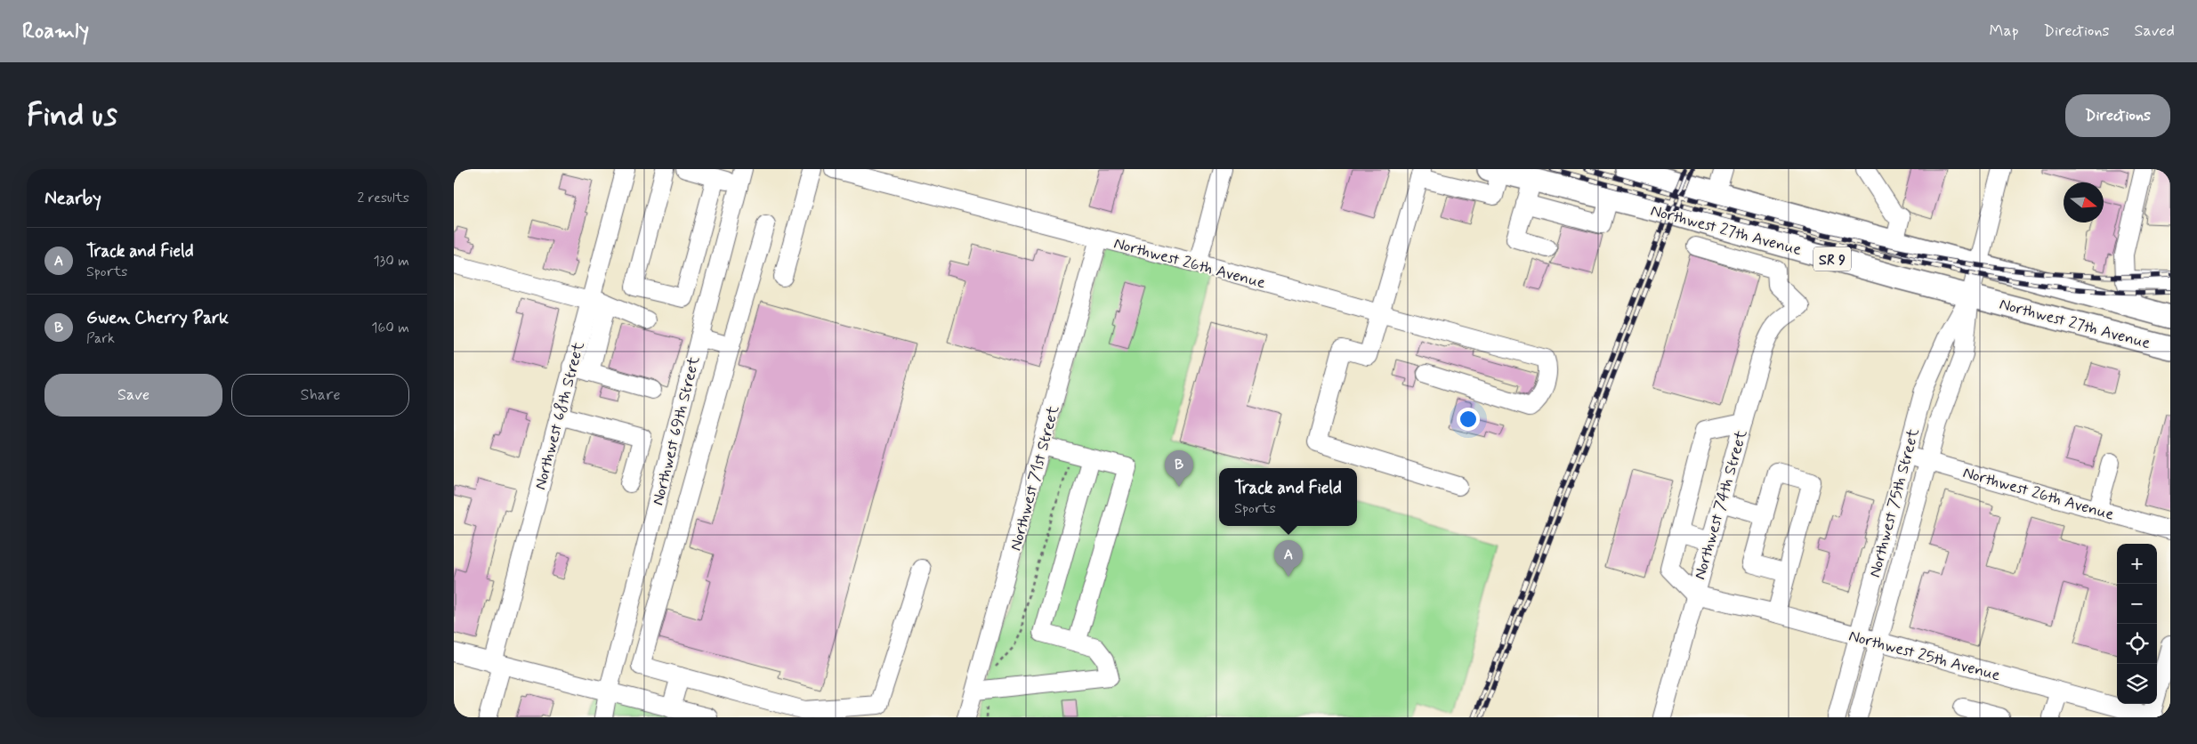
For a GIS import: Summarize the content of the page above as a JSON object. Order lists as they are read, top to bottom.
{
  "streets": {
    "main road": ["Northwest 27th Avenue", "SR 9"],
    "street": [
      "Northwest 26th Avenue",
      "Northwest 68th Street",
      "Northwest 69th Street",
      "Northwest 71st Street",
      "Northwest 75th Street",
      "Northwest 74th Street",
      "Northwest 25th Avenue"
    ]
  },
  "crossings": [
    ["Northwest 27th Avenue", "Northwest 75th Street"],
    ["Northwest 26th Avenue", "Northwest 71st Street"],
    ["Northwest 26th Avenue", "Northwest 75th Street"],
    ["Northwest 75th Street", "Northwest 25th Avenue"],
    ["Northwest 74th Street", "Northwest 25th Avenue"]
  ],
  "north": "right",
  "page": {
    "header": "Roamly",
    "nav": ["Map", "Directions", "Saved"],
    "buttons": [
      "Directions",
      ["Save", "Share"]
    ],
    "title": "Find us",
    "heading": ["Nearby", "2 results"],
    "list": [
      {
        "mark": "A",
        "name": "Track and Field",
        "note": "Sports",
        "value": "130 m"
      },
      {
        "mark": "B",
        "name": "Gwen Cherry Park",
        "note": "Park",
        "value": "160 m"
      }
    ],
    "pins": ["B", "A"],
    "popup": ["Track and Field", "Sports"],
    "map_buttons": ["+", "−"]
  }
}
